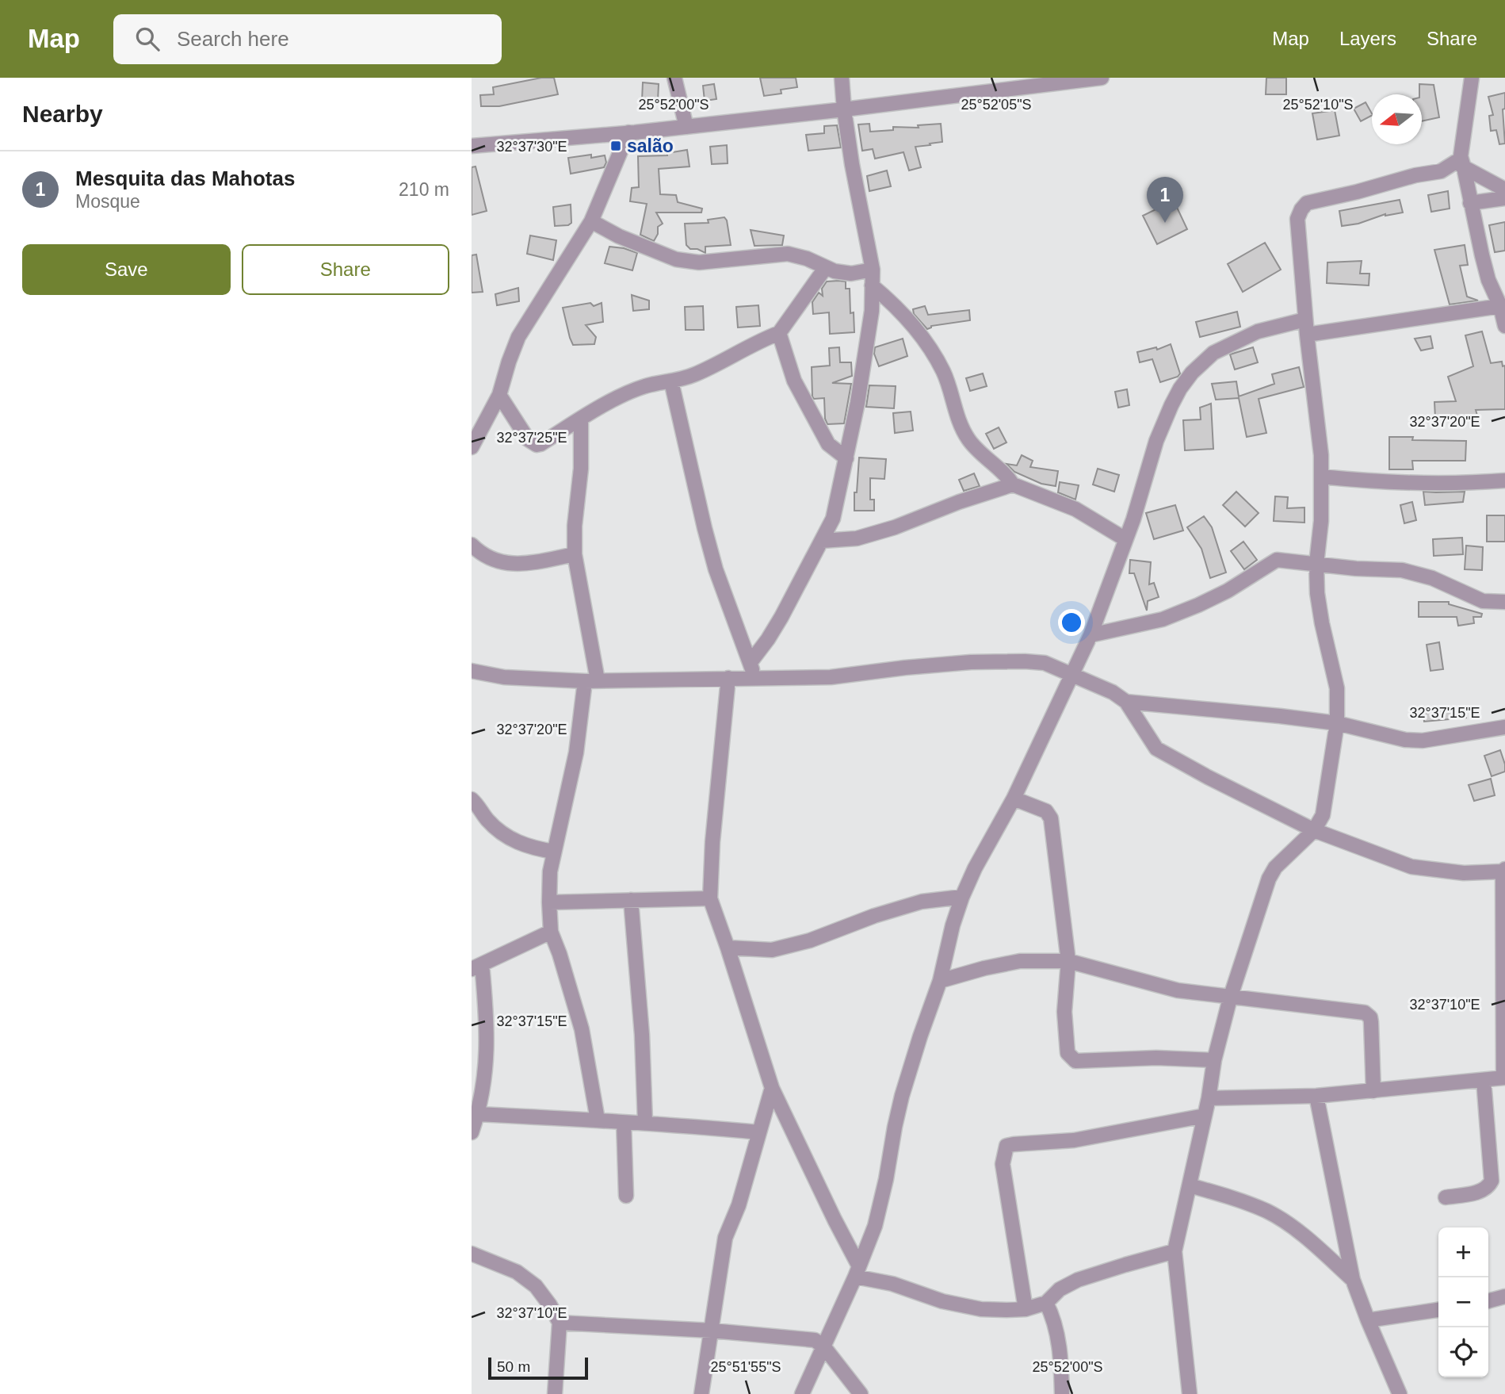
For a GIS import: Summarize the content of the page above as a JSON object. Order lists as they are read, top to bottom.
{
  "places": {
    "transit": ["salão"]
  },
  "scale_bar": "50 m",
  "north": "left",
  "page": {
    "header": "Map",
    "search": "Search here",
    "nav": ["Map", "Layers", "Share"],
    "heading": "Nearby",
    "list": [
      {
        "mark": "1",
        "name": "Mesquita das Mahotas",
        "note": "Mosque",
        "value": "210 m"
      }
    ],
    "pins": "1",
    "buttons": ["Save", "Share"],
    "map_buttons": ["+", "−"],
    "scale": "50 m"
  },
  "coordinates": [
    "25°52'00\"S",
    "25°52'05\"S",
    "25°52'10\"S",
    "32°37'30\"E",
    "32°37'20\"E",
    "32°37'25\"E",
    "32°37'15\"E",
    "32°37'10\"E",
    "25°51'55\"S"
  ]
}
